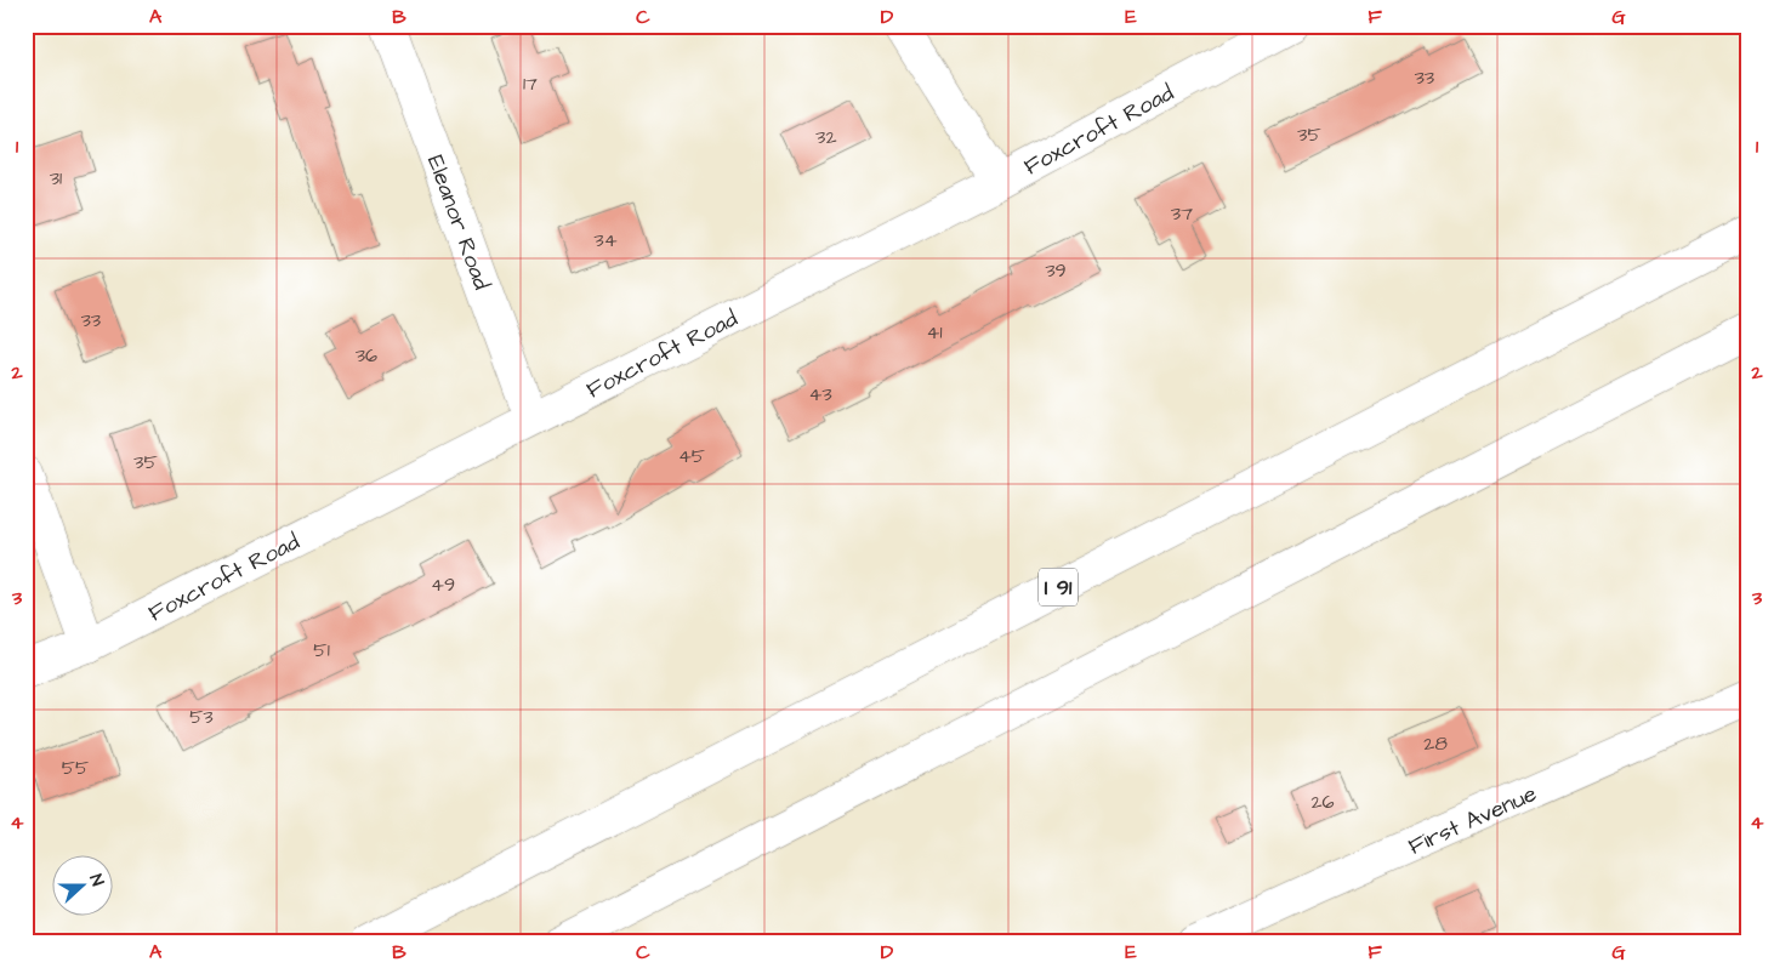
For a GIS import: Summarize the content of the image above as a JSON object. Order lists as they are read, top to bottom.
{
  "streets": {
    "main road": [
      "Foxcroft Road",
      "Eleanor Road",
      "I 91",
      "First Avenue"
    ]
  },
  "crossings": [
    ["Foxcroft Road", "Eleanor Road"]
  ],
  "house_numbers": [
    "33",
    "17",
    "35",
    "32",
    "31",
    "37",
    "34",
    "39",
    "33",
    "41",
    "36",
    "43",
    "45",
    "35",
    "49",
    "51",
    "53",
    "28",
    "55",
    "26"
  ],
  "north": "right",
  "grid": {
    "columns": [
      "A",
      "B",
      "C",
      "D",
      "E",
      "F",
      "G"
    ],
    "rows": [
      "1",
      "2",
      "3",
      "4"
    ]
  }
}
